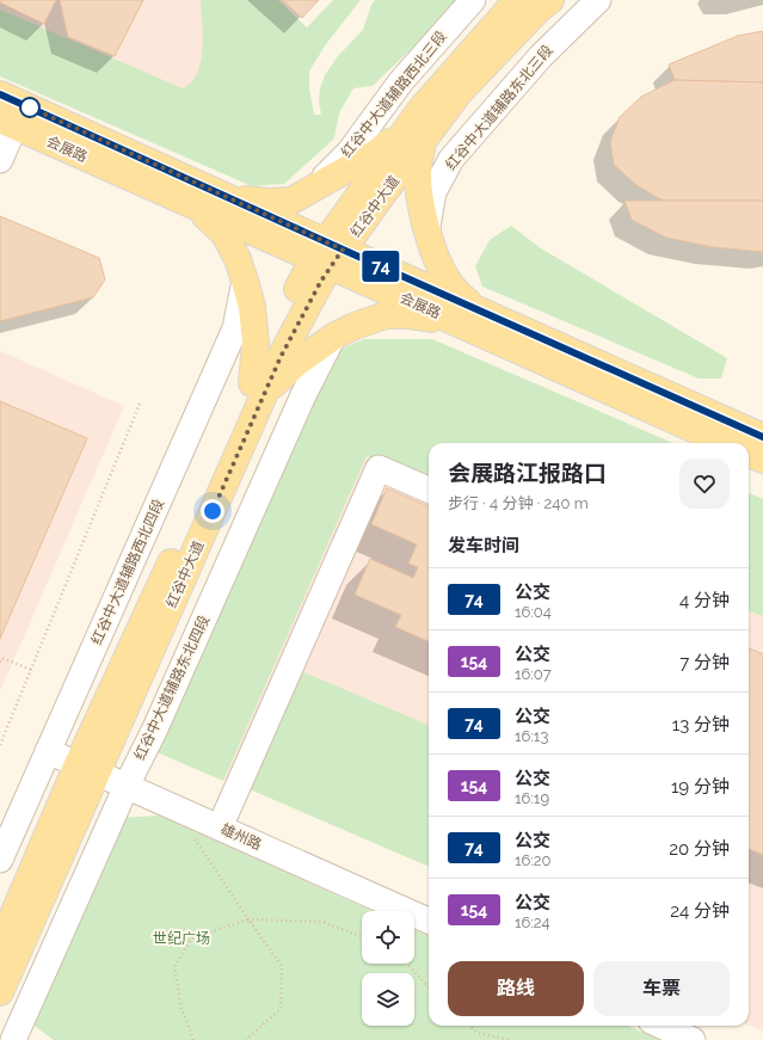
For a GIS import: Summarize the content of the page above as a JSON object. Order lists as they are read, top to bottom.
{
  "streets": {
    "main road": ["会展路", "红谷中大道"],
    "street": [
      "红谷中大道辅路西北三段",
      "红谷中大道辅路东北三段",
      "红谷中大道辅路西北四段",
      "红谷中大道辅路东北四段",
      "雄州路"
    ]
  },
  "crossings": [
    ["会展路", "红谷中大道"],
    ["红谷中大道", "雄州路"],
    ["红谷中大道辅路西北四段", "雄州路"],
    ["红谷中大道辅路东北四段", "雄州路"]
  ],
  "parks": ["世纪广场"],
  "lines": ["bus line 74"],
  "page": {
    "on_map": "74",
    "heading": [
      ["会展路江报路口", "步行 · 4 分钟 · 240 m"],
      "发车时间"
    ],
    "list": [
      {
        "mark": "74",
        "name": "公交",
        "note": "16:04",
        "value": "4 分钟"
      },
      {
        "mark": "154",
        "name": "公交",
        "note": "16:07",
        "value": "7 分钟"
      },
      {
        "mark": "74",
        "name": "公交",
        "note": "16:13",
        "value": "13 分钟"
      },
      {
        "mark": "154",
        "name": "公交",
        "note": "16:19",
        "value": "19 分钟"
      },
      {
        "mark": "74",
        "name": "公交",
        "note": "16:20",
        "value": "20 分钟"
      },
      {
        "mark": "154",
        "name": "公交",
        "note": "16:24",
        "value": "24 分钟"
      }
    ],
    "buttons": ["路线", "车票"]
  }
}
